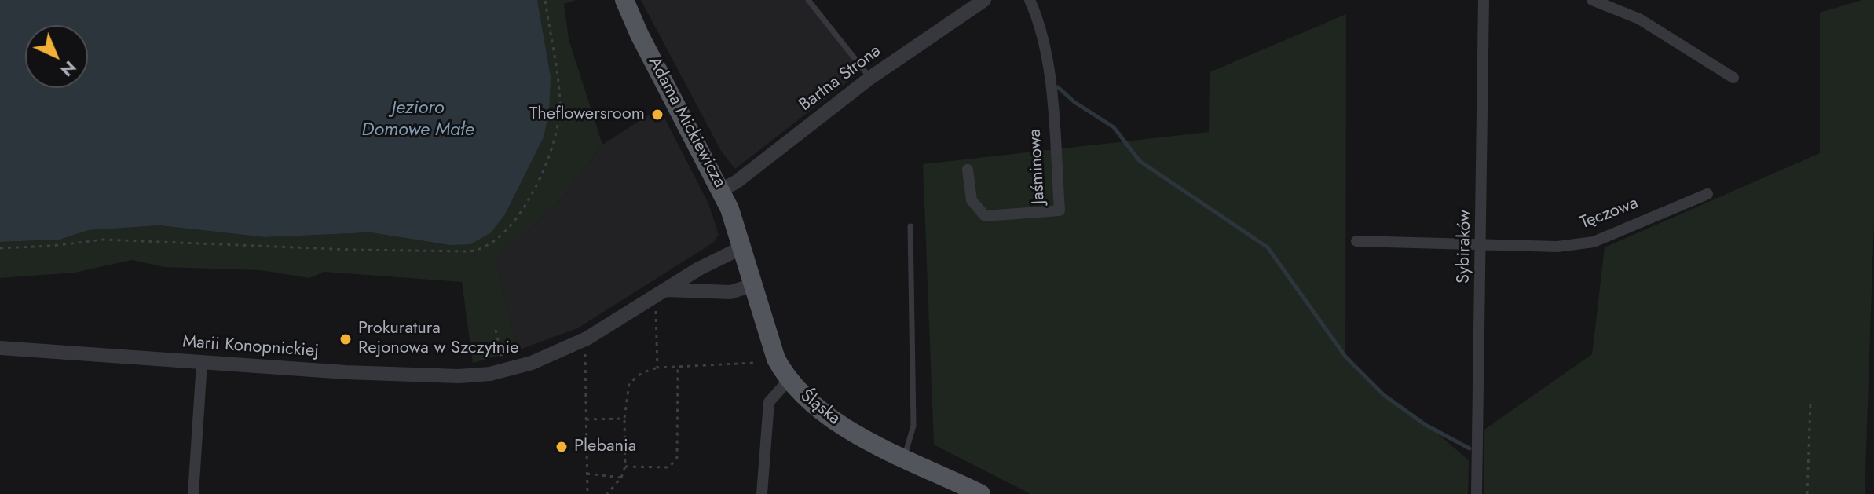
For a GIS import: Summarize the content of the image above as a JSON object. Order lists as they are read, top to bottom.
{
  "streets": {
    "main road": ["Adama Mickiewicza", "Śląska"],
    "street": [
      "Bartna Strona",
      "Jaśminowa",
      "Tęczowa",
      "Sybiraków",
      "Marii Konopnickiej"
    ]
  },
  "crossings": [
    ["Bartna Strona", "Adama Mickiewicza"],
    ["Adama Mickiewicza", "Marii Konopnickiej"],
    ["Adama Mickiewicza", "Śląska"],
    ["Tęczowa", "Sybiraków"],
    ["Marii Konopnickiej", "Śląska"]
  ],
  "water": ["Jezioro Domowe Małe"],
  "places": ["Theflowersroom", "Prokuratura Rejonowa w Szczytnie", "Plebania"],
  "north": "bottom right"
}
